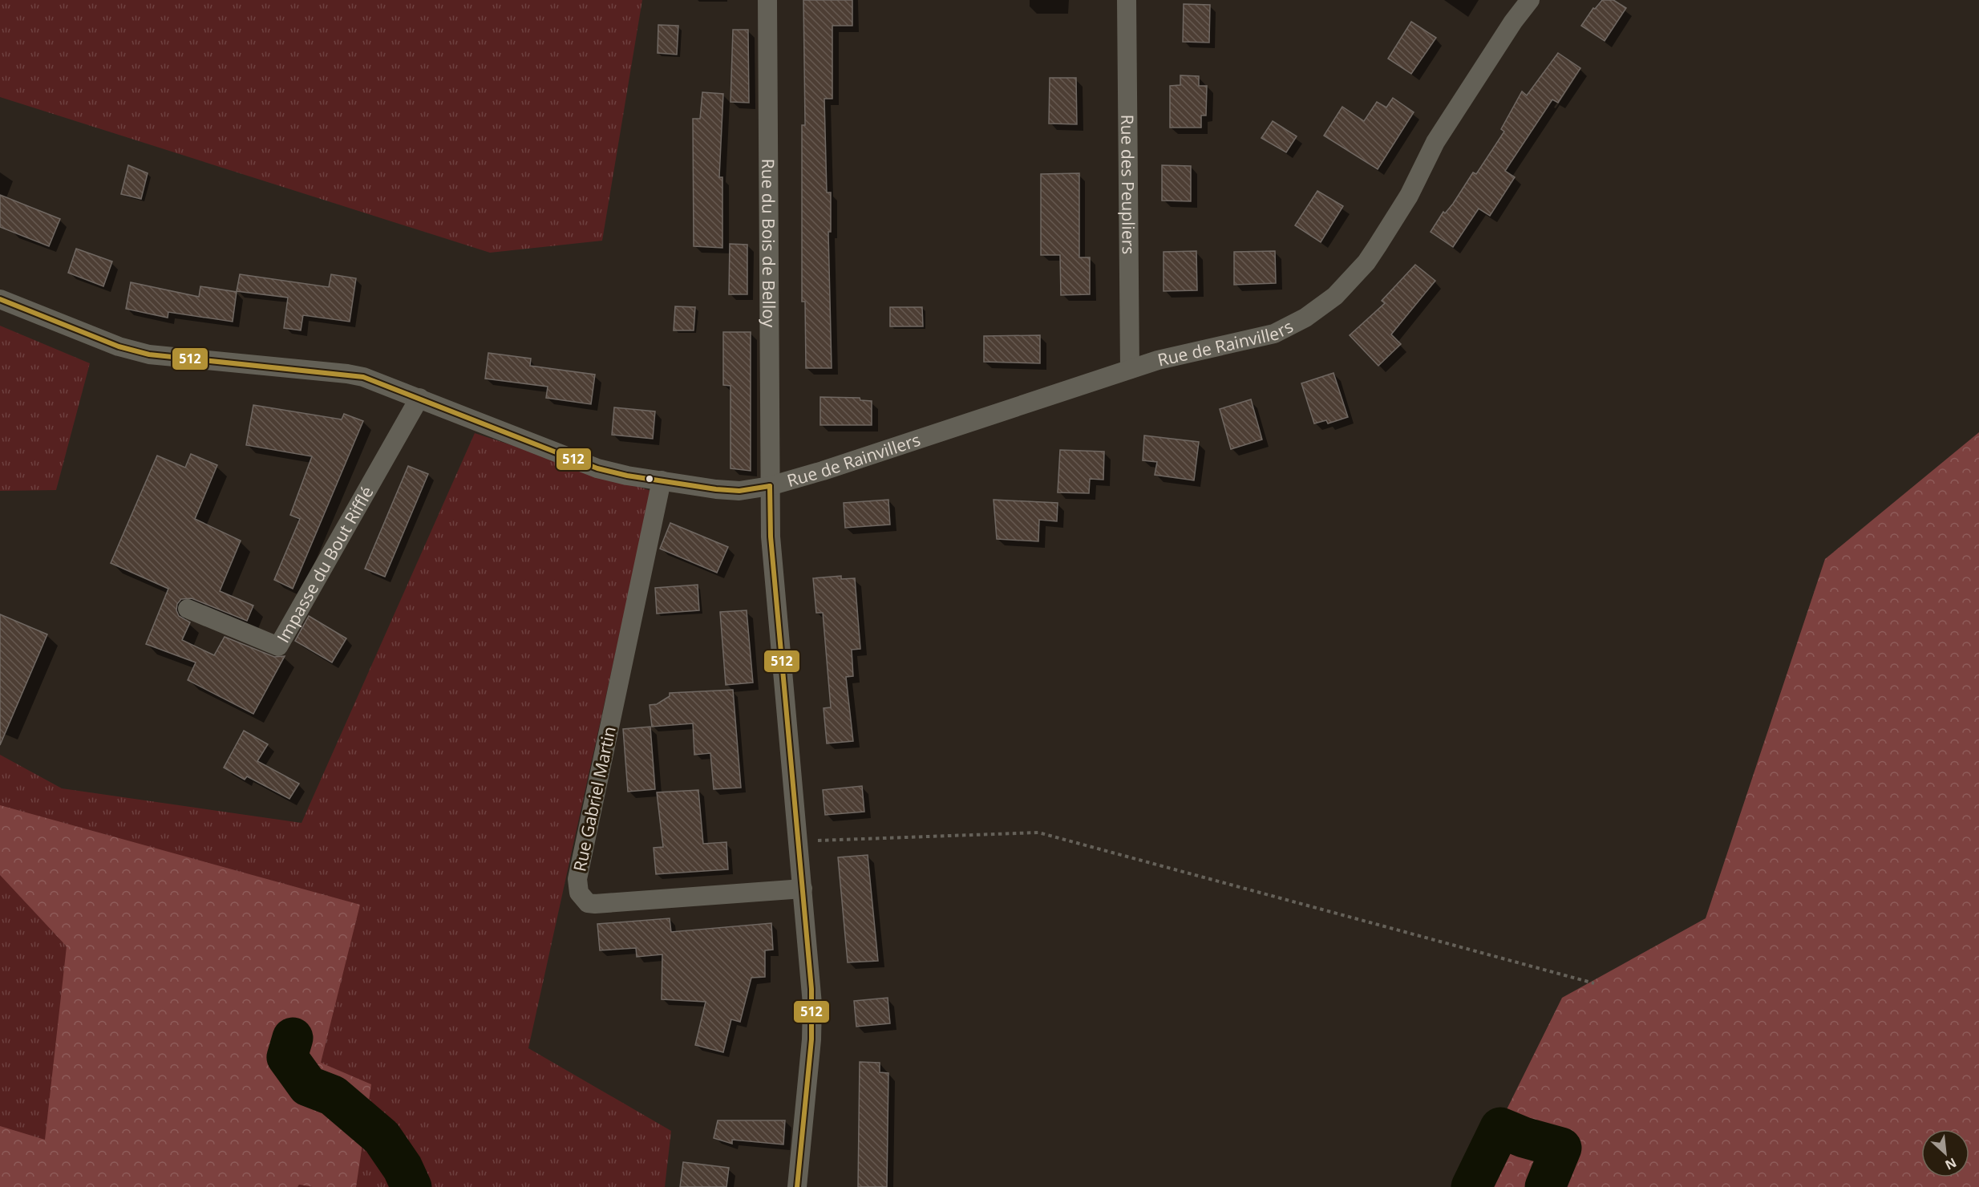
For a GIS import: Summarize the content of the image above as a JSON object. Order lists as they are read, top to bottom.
{
  "streets": {
    "street": [
      "Rue des Peupliers",
      "Rue du Bois de Belloy",
      "Rue de Rainvillers",
      "Impasse du Bout Rifflé",
      "Rue Gabriel Martin"
    ]
  },
  "crossings": [
    ["Rue des Peupliers", "Rue de Rainvillers"],
    ["Rue du Bois de Belloy", "Rue de Rainvillers"],
    ["Rue du Bois de Belloy", "Rue Gabriel Martin"],
    ["Rue de Rainvillers", "Impasse du Bout Rifflé"],
    ["Rue de Rainvillers", "Rue Gabriel Martin"]
  ],
  "lines": ["transit line 512"],
  "north": "bottom right"
}
